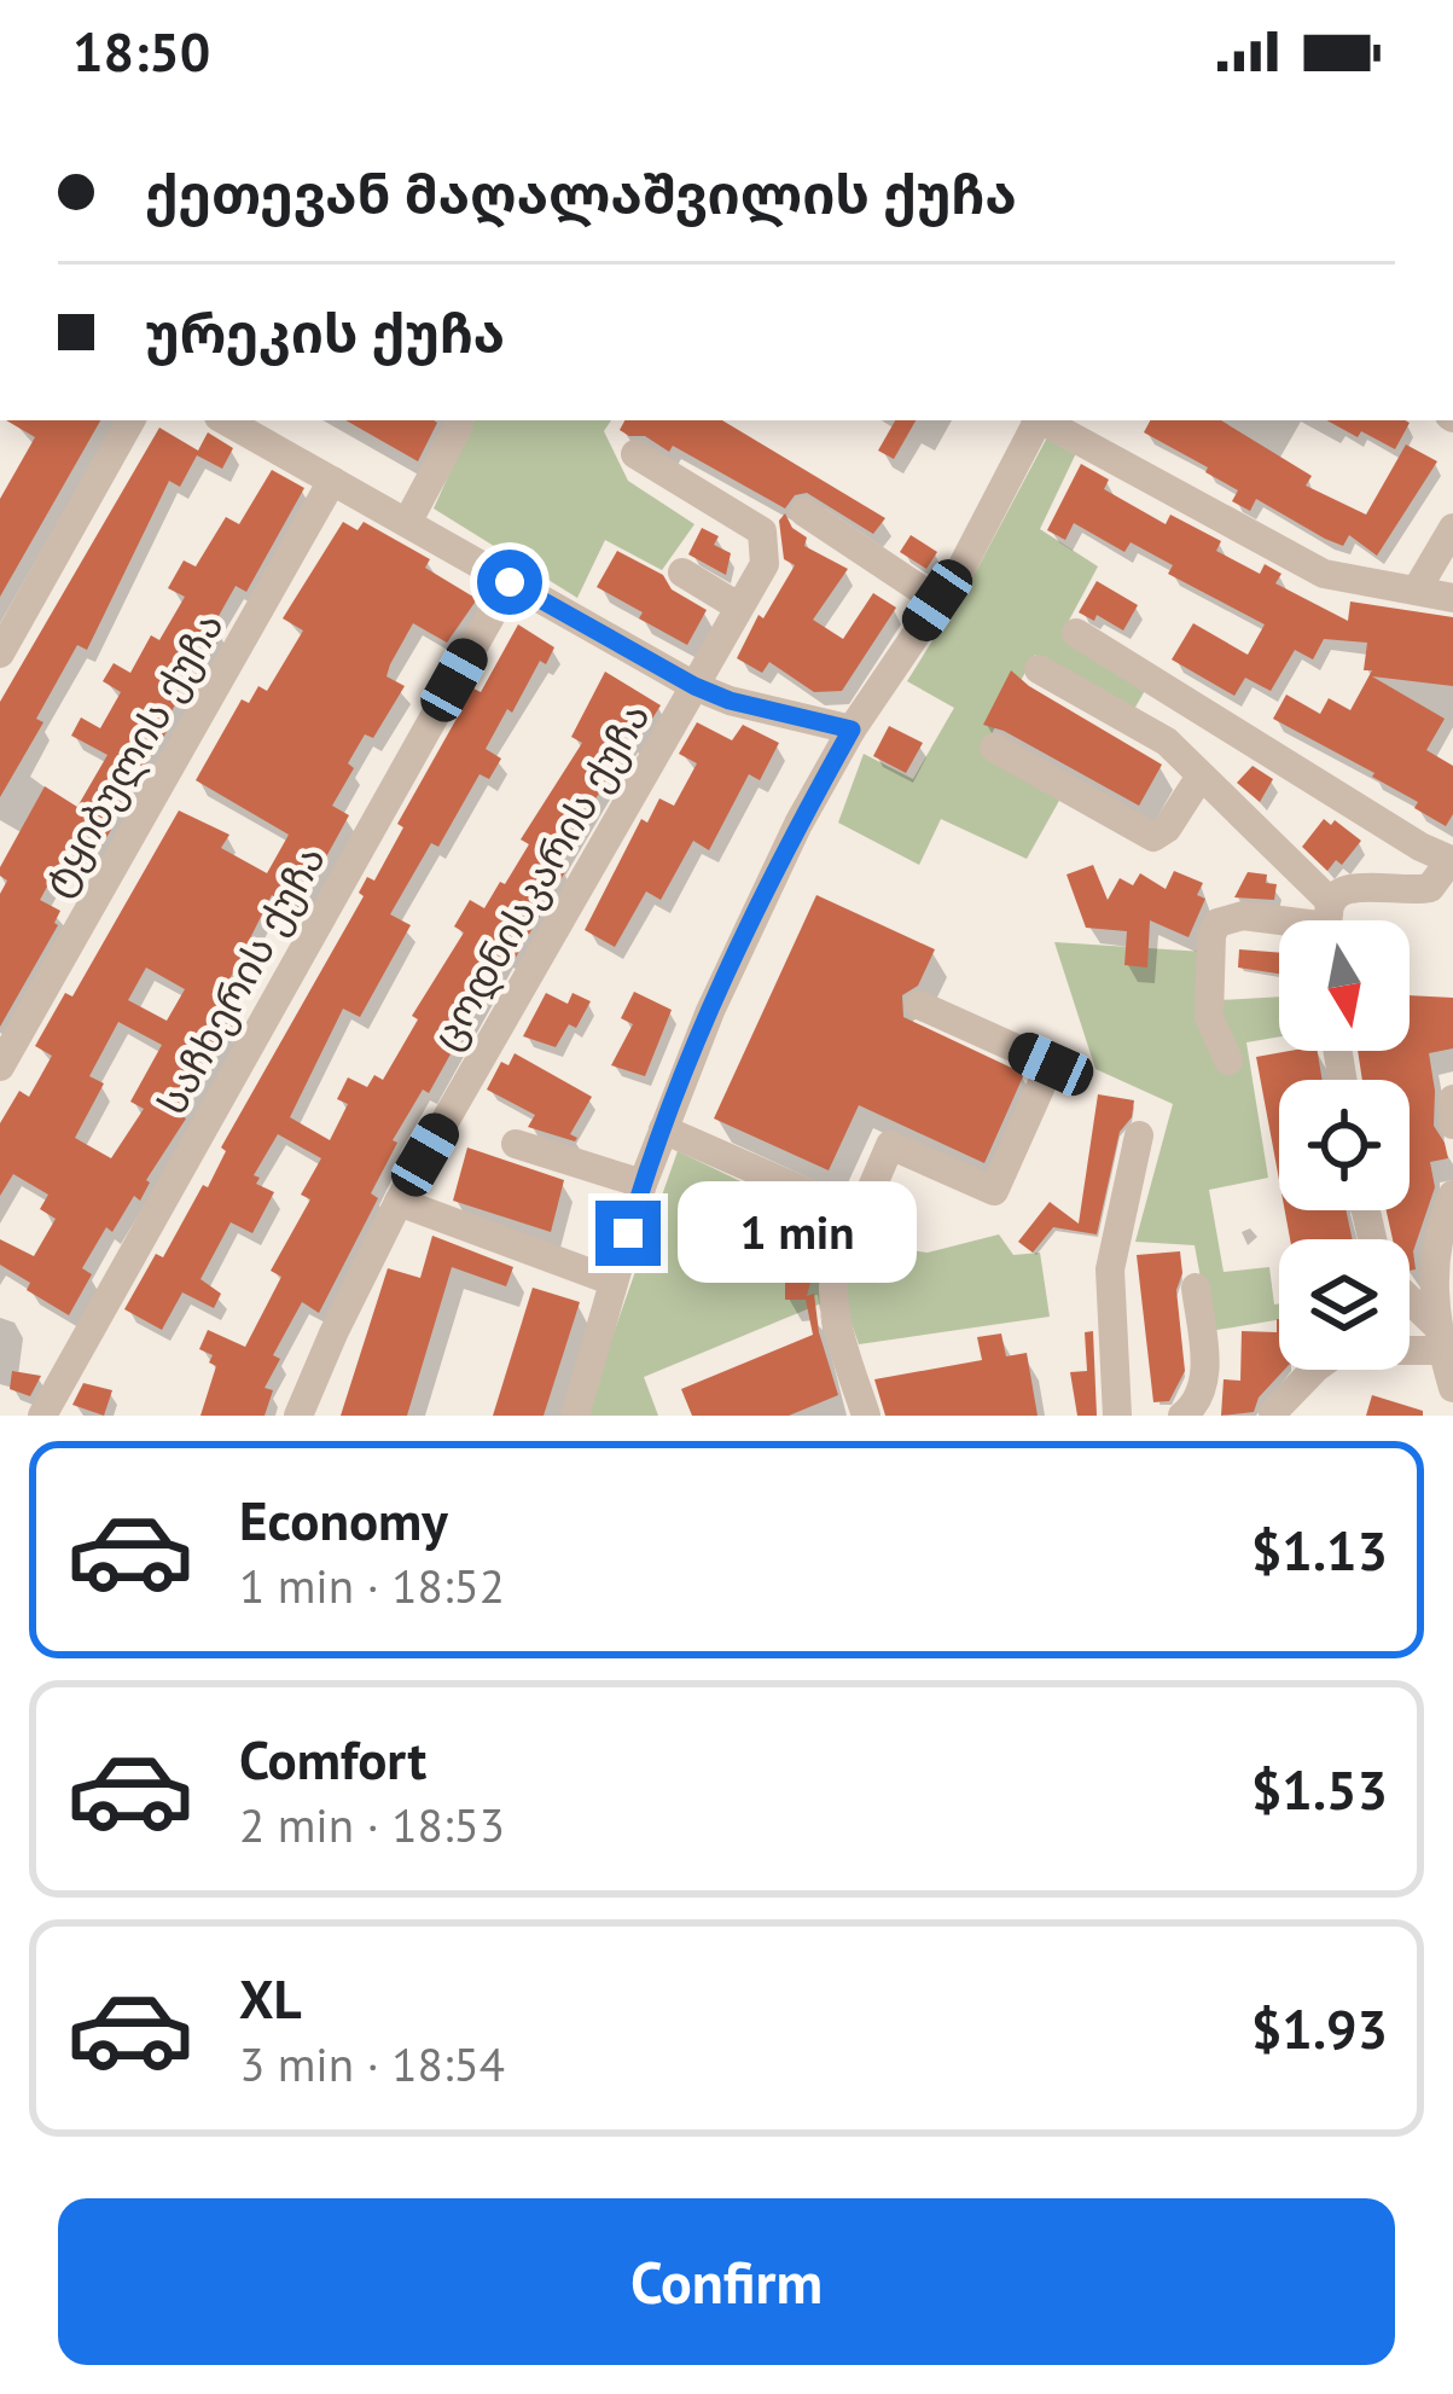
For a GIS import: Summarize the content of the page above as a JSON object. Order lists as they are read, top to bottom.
{
  "streets": {
    "street": ["ტყიბულის ქუჩა", "ცოდნისკარის ქუჩა", "საჩხერის ქუჩა"]
  },
  "north": "bottom",
  "page": {
    "status": "18:50",
    "banner": ["ქეთევან მაღალაშვილის ქუჩა", "ურეკის ქუჩა"],
    "bubble": "1 min",
    "list": [
      {
        "name": "Economy",
        "note": "1 min · 18:52",
        "value": "$1.13"
      },
      {
        "name": "Comfort",
        "note": "2 min · 18:53",
        "value": "$1.53"
      },
      {
        "name": "XL",
        "note": "3 min · 18:54",
        "value": "$1.93"
      }
    ],
    "buttons": "Confirm"
  }
}
